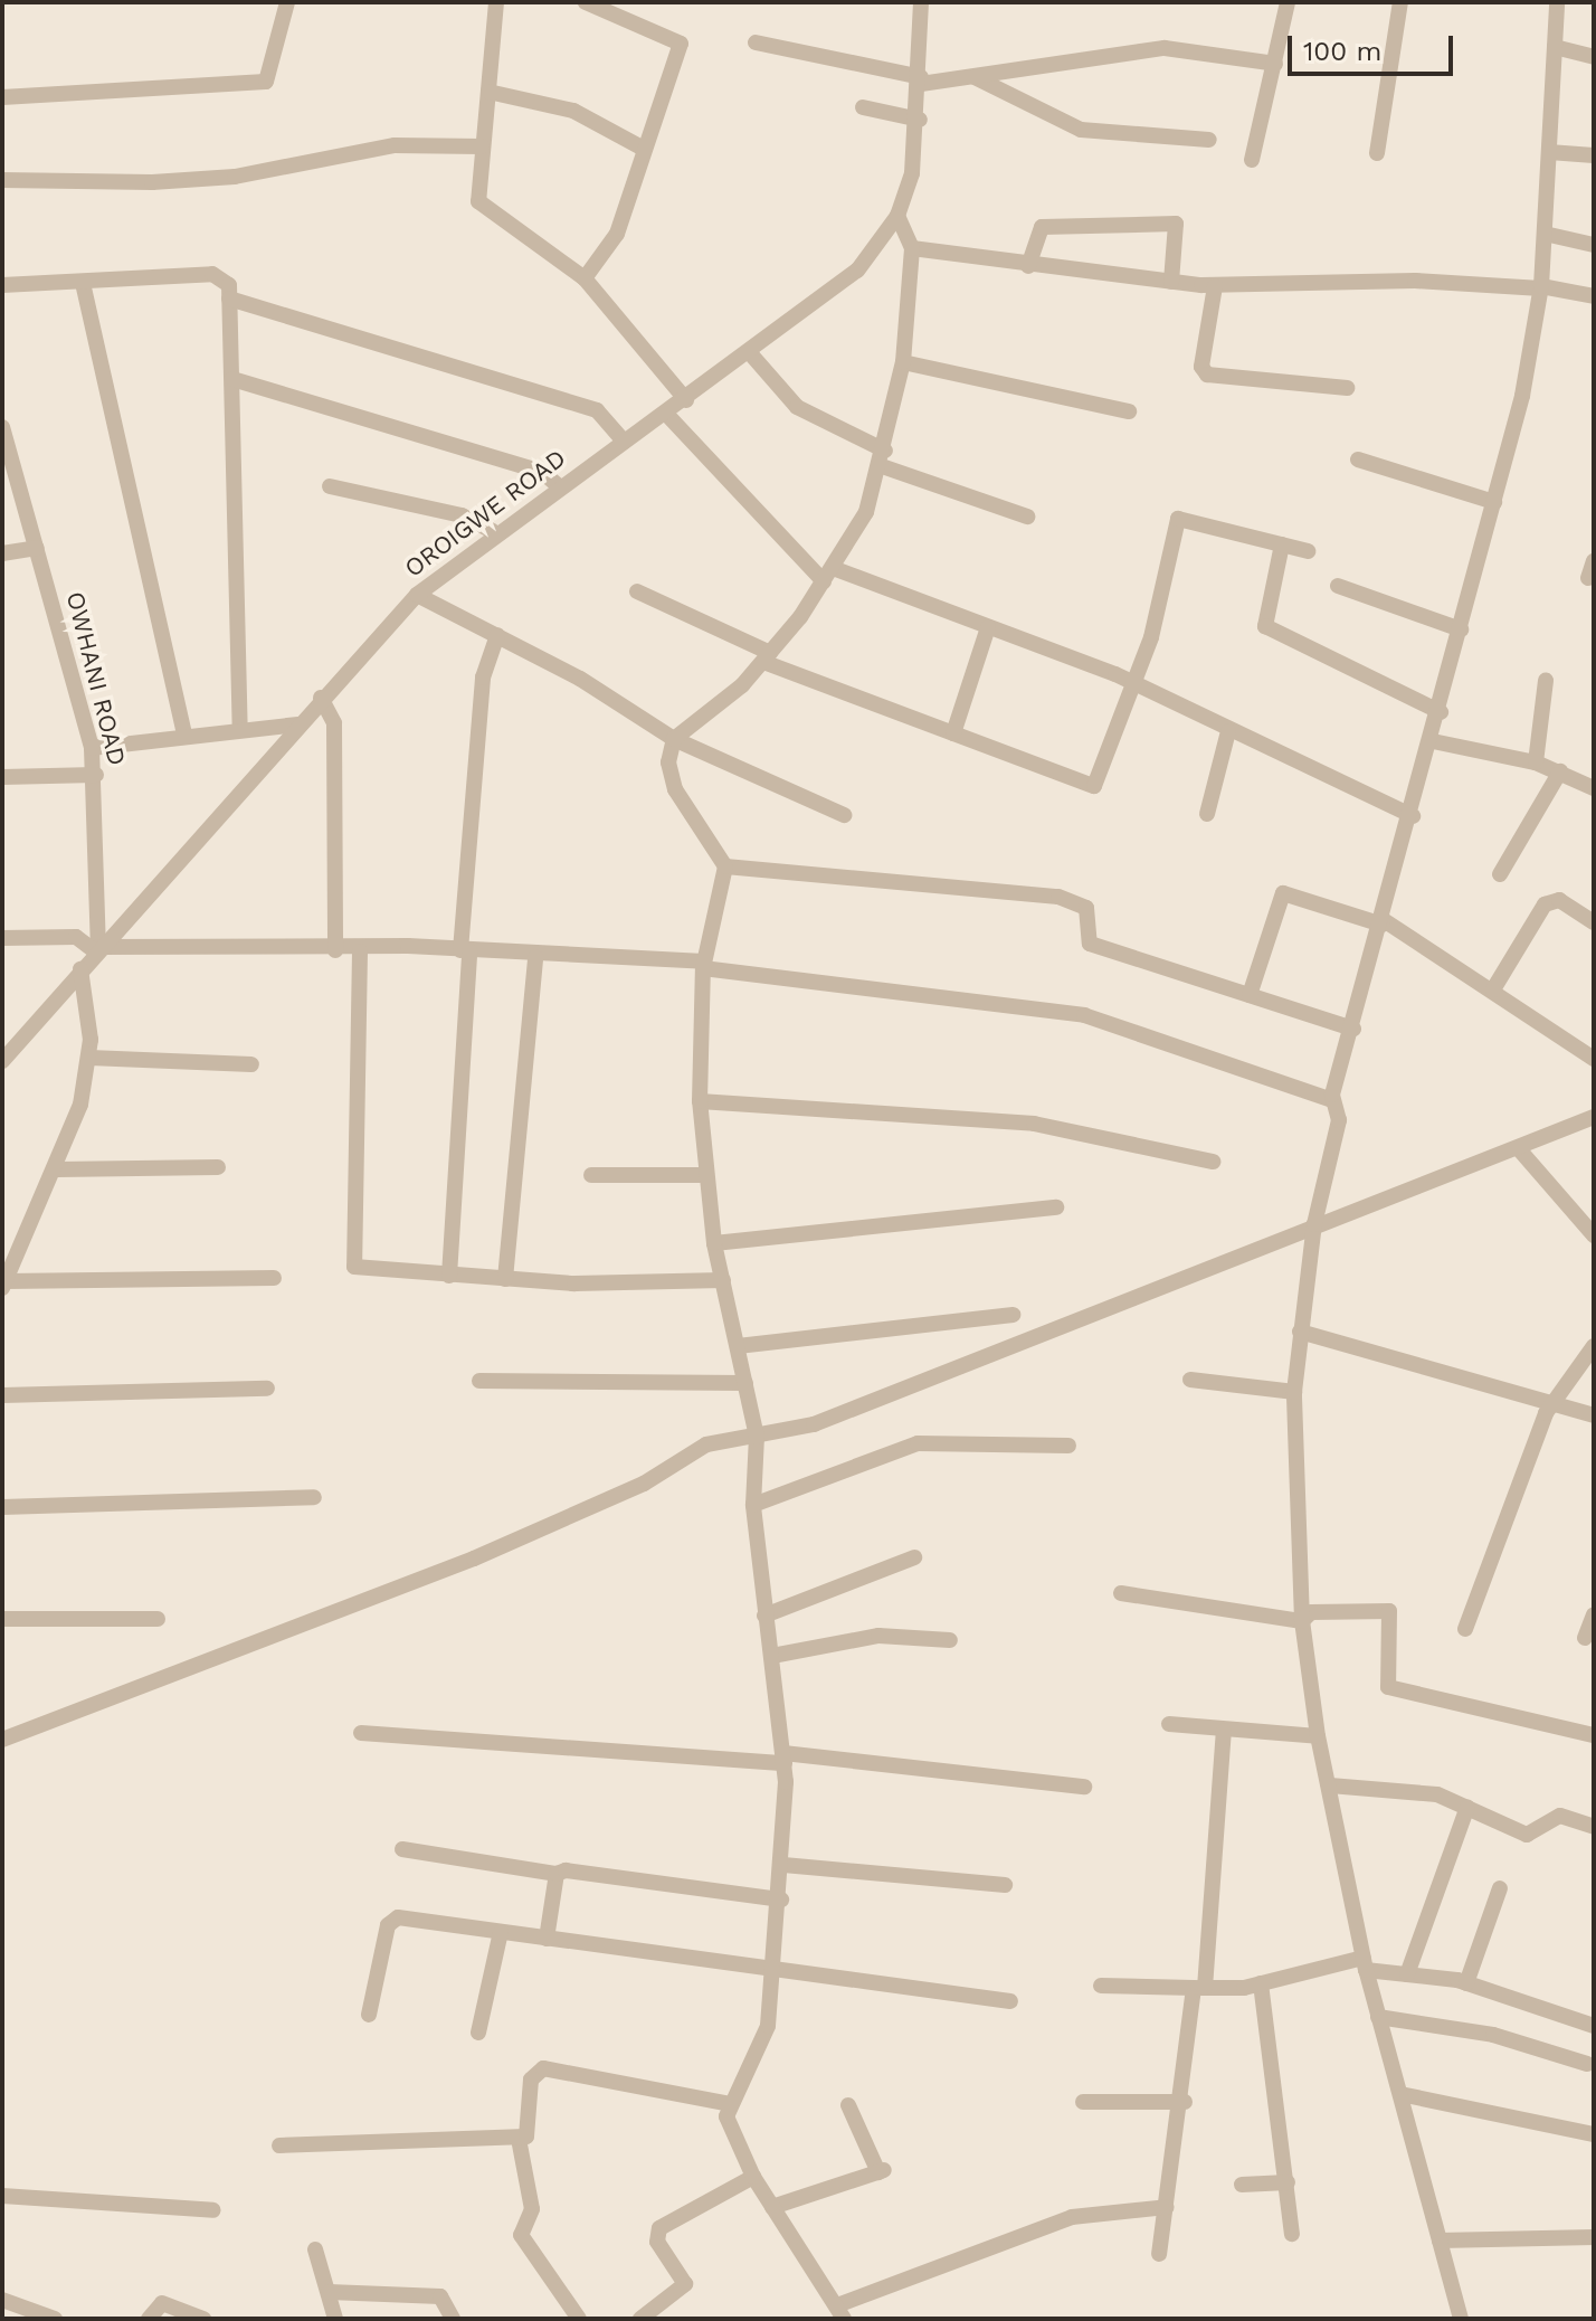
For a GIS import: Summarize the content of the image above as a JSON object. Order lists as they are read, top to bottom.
{
  "streets": {
    "street": ["OROIGWE ROAD", "OWHANI ROAD"]
  },
  "crossings": [
    ["OROIGWE ROAD", "OWHANI ROAD"]
  ],
  "scale_bar": "100 m"
}
